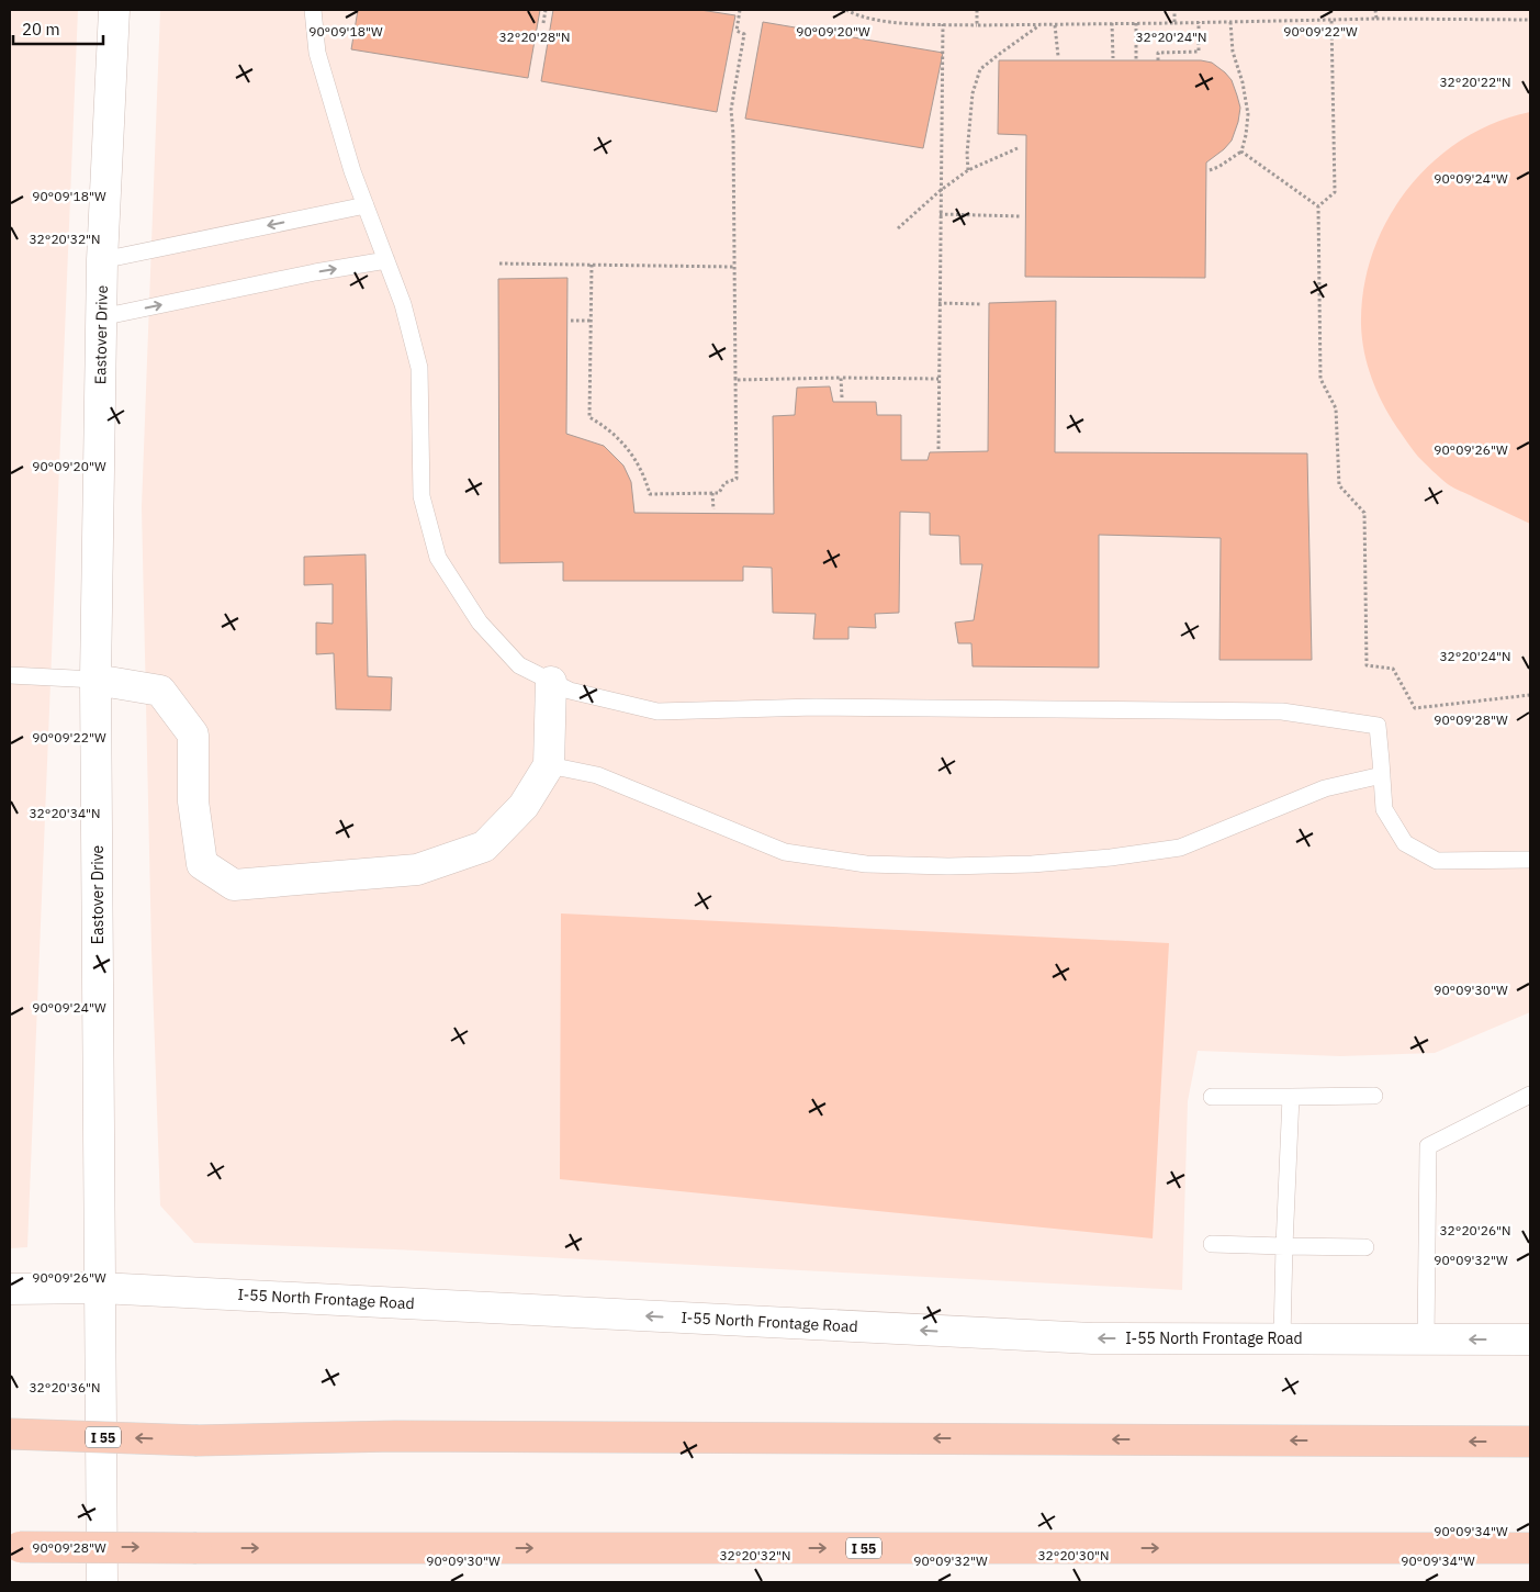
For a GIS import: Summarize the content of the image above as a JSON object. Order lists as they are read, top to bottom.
{
  "streets": {
    "highway": ["I 55"],
    "street": ["Eastover Drive", "I-55 North Frontage Road"]
  },
  "crossings": [
    ["Eastover Drive", "I-55 North Frontage Road"]
  ],
  "one_way": ["I-55 North Frontage Road"],
  "scale_bar": "20 m",
  "coordinates": [
    "90°09'18\"W",
    "90°09'20\"W",
    "90°09'22\"W",
    "32°20'28\"N",
    "32°20'24\"N",
    "32°20'22\"N",
    "90°09'24\"W",
    "32°20'32\"N",
    "90°09'26\"W",
    "90°09'28\"W",
    "32°20'34\"N",
    "90°09'30\"W",
    "32°20'26\"N",
    "90°09'32\"W",
    "32°20'36\"N",
    "90°09'34\"W",
    "32°20'30\"N"
  ]
}
